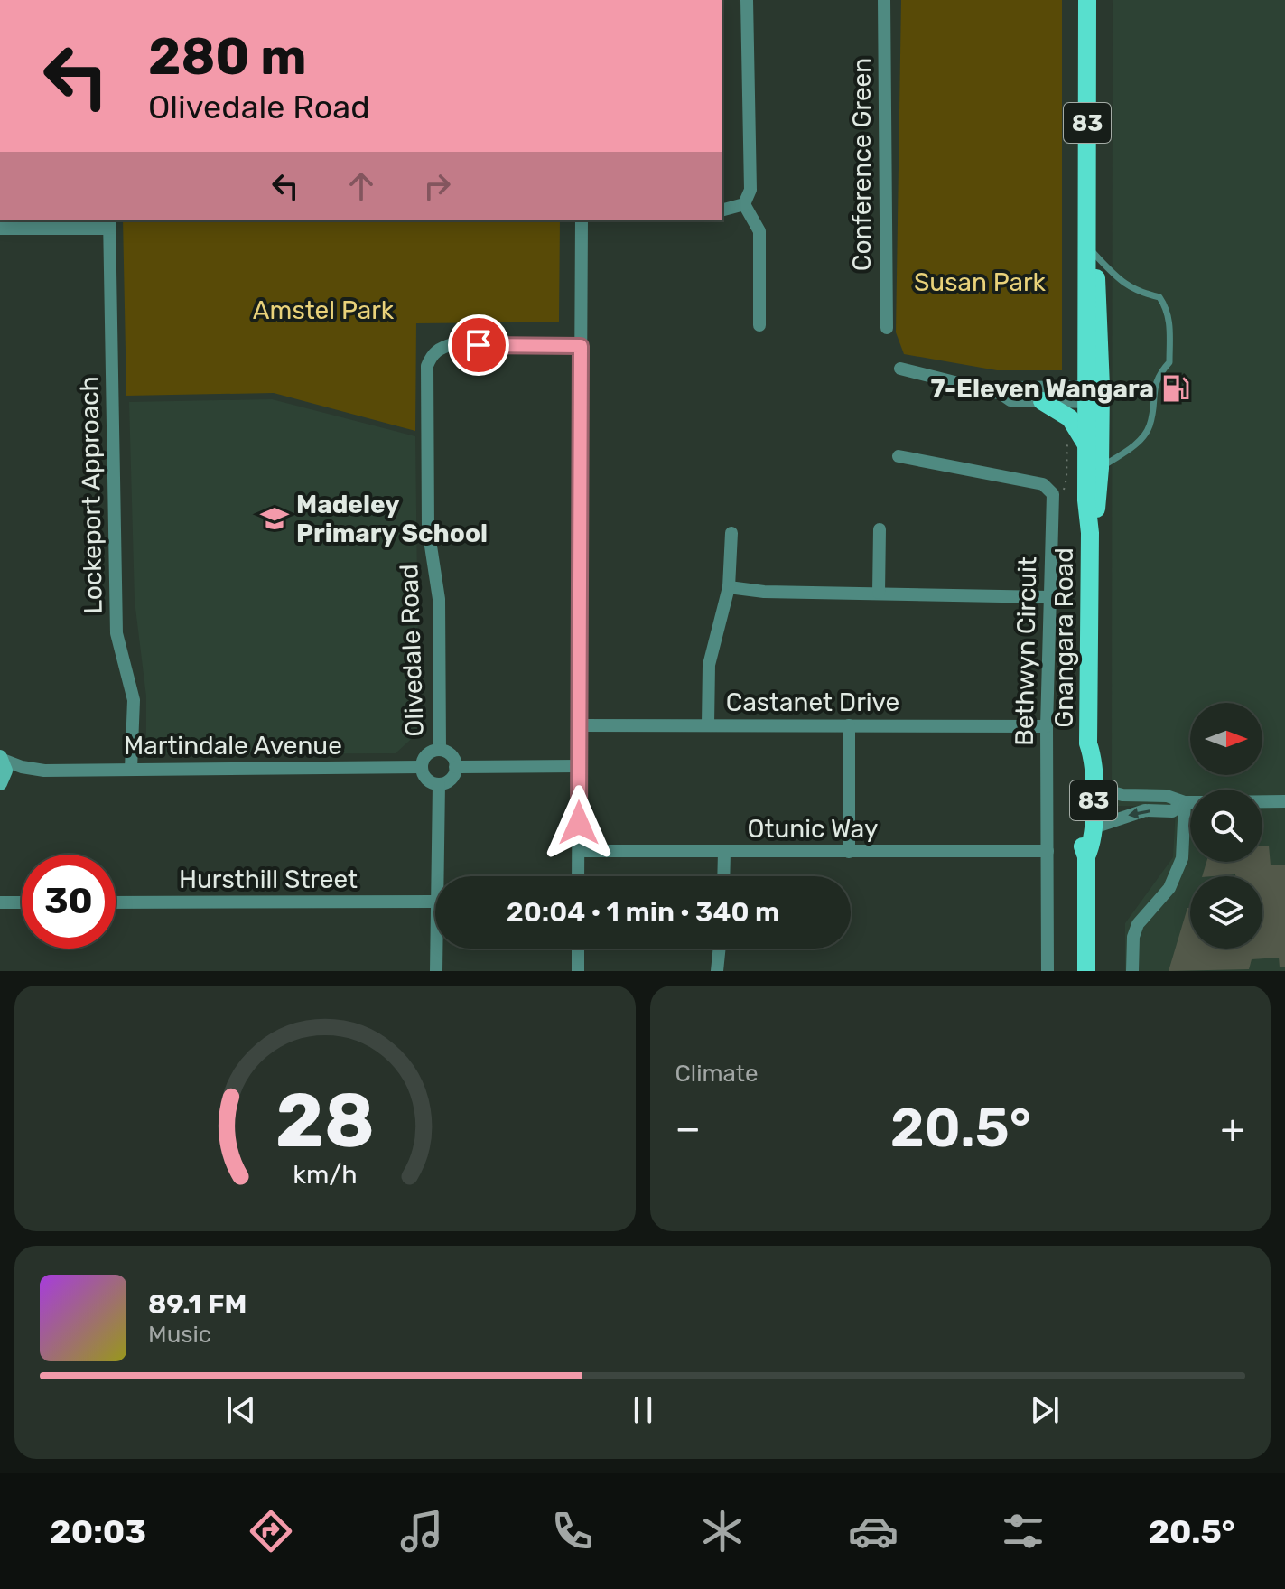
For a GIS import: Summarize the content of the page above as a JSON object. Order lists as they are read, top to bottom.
{
  "streets": {
    "main road": ["83", "Gnangara Road"],
    "street": [
      "Conference Green",
      "Lockeport Approach",
      "Olivedale Road",
      "Bethwyn Circuit",
      "Castanet Drive",
      "Martindale Avenue",
      "Otunic Way",
      "Hursthill Street"
    ]
  },
  "crossings": [
    ["Lockeport Approach", "Martindale Avenue"],
    ["Olivedale Road", "Martindale Avenue"],
    ["Bethwyn Circuit", "Castanet Drive"],
    ["Bethwyn Circuit", "Otunic Way"]
  ],
  "parks": ["Susan Park", "Amstel Park"],
  "places": {
    "fuel station": ["7-Eleven Wangara"],
    "school or university": ["Madeley Primary School"]
  },
  "north": "right",
  "page": {
    "turn": ["280 m", "Olivedale Road"],
    "limit": "30",
    "trip": "20:04 · 1 min · 340 m",
    "tile": "Climate",
    "heat": ["−", "20.5°", "+"],
    "song": ["89.1 FM", "Music"],
    "tabs": ["20:03", "20.5°"],
    "gauge": ["28", "km/h"]
  }
}
